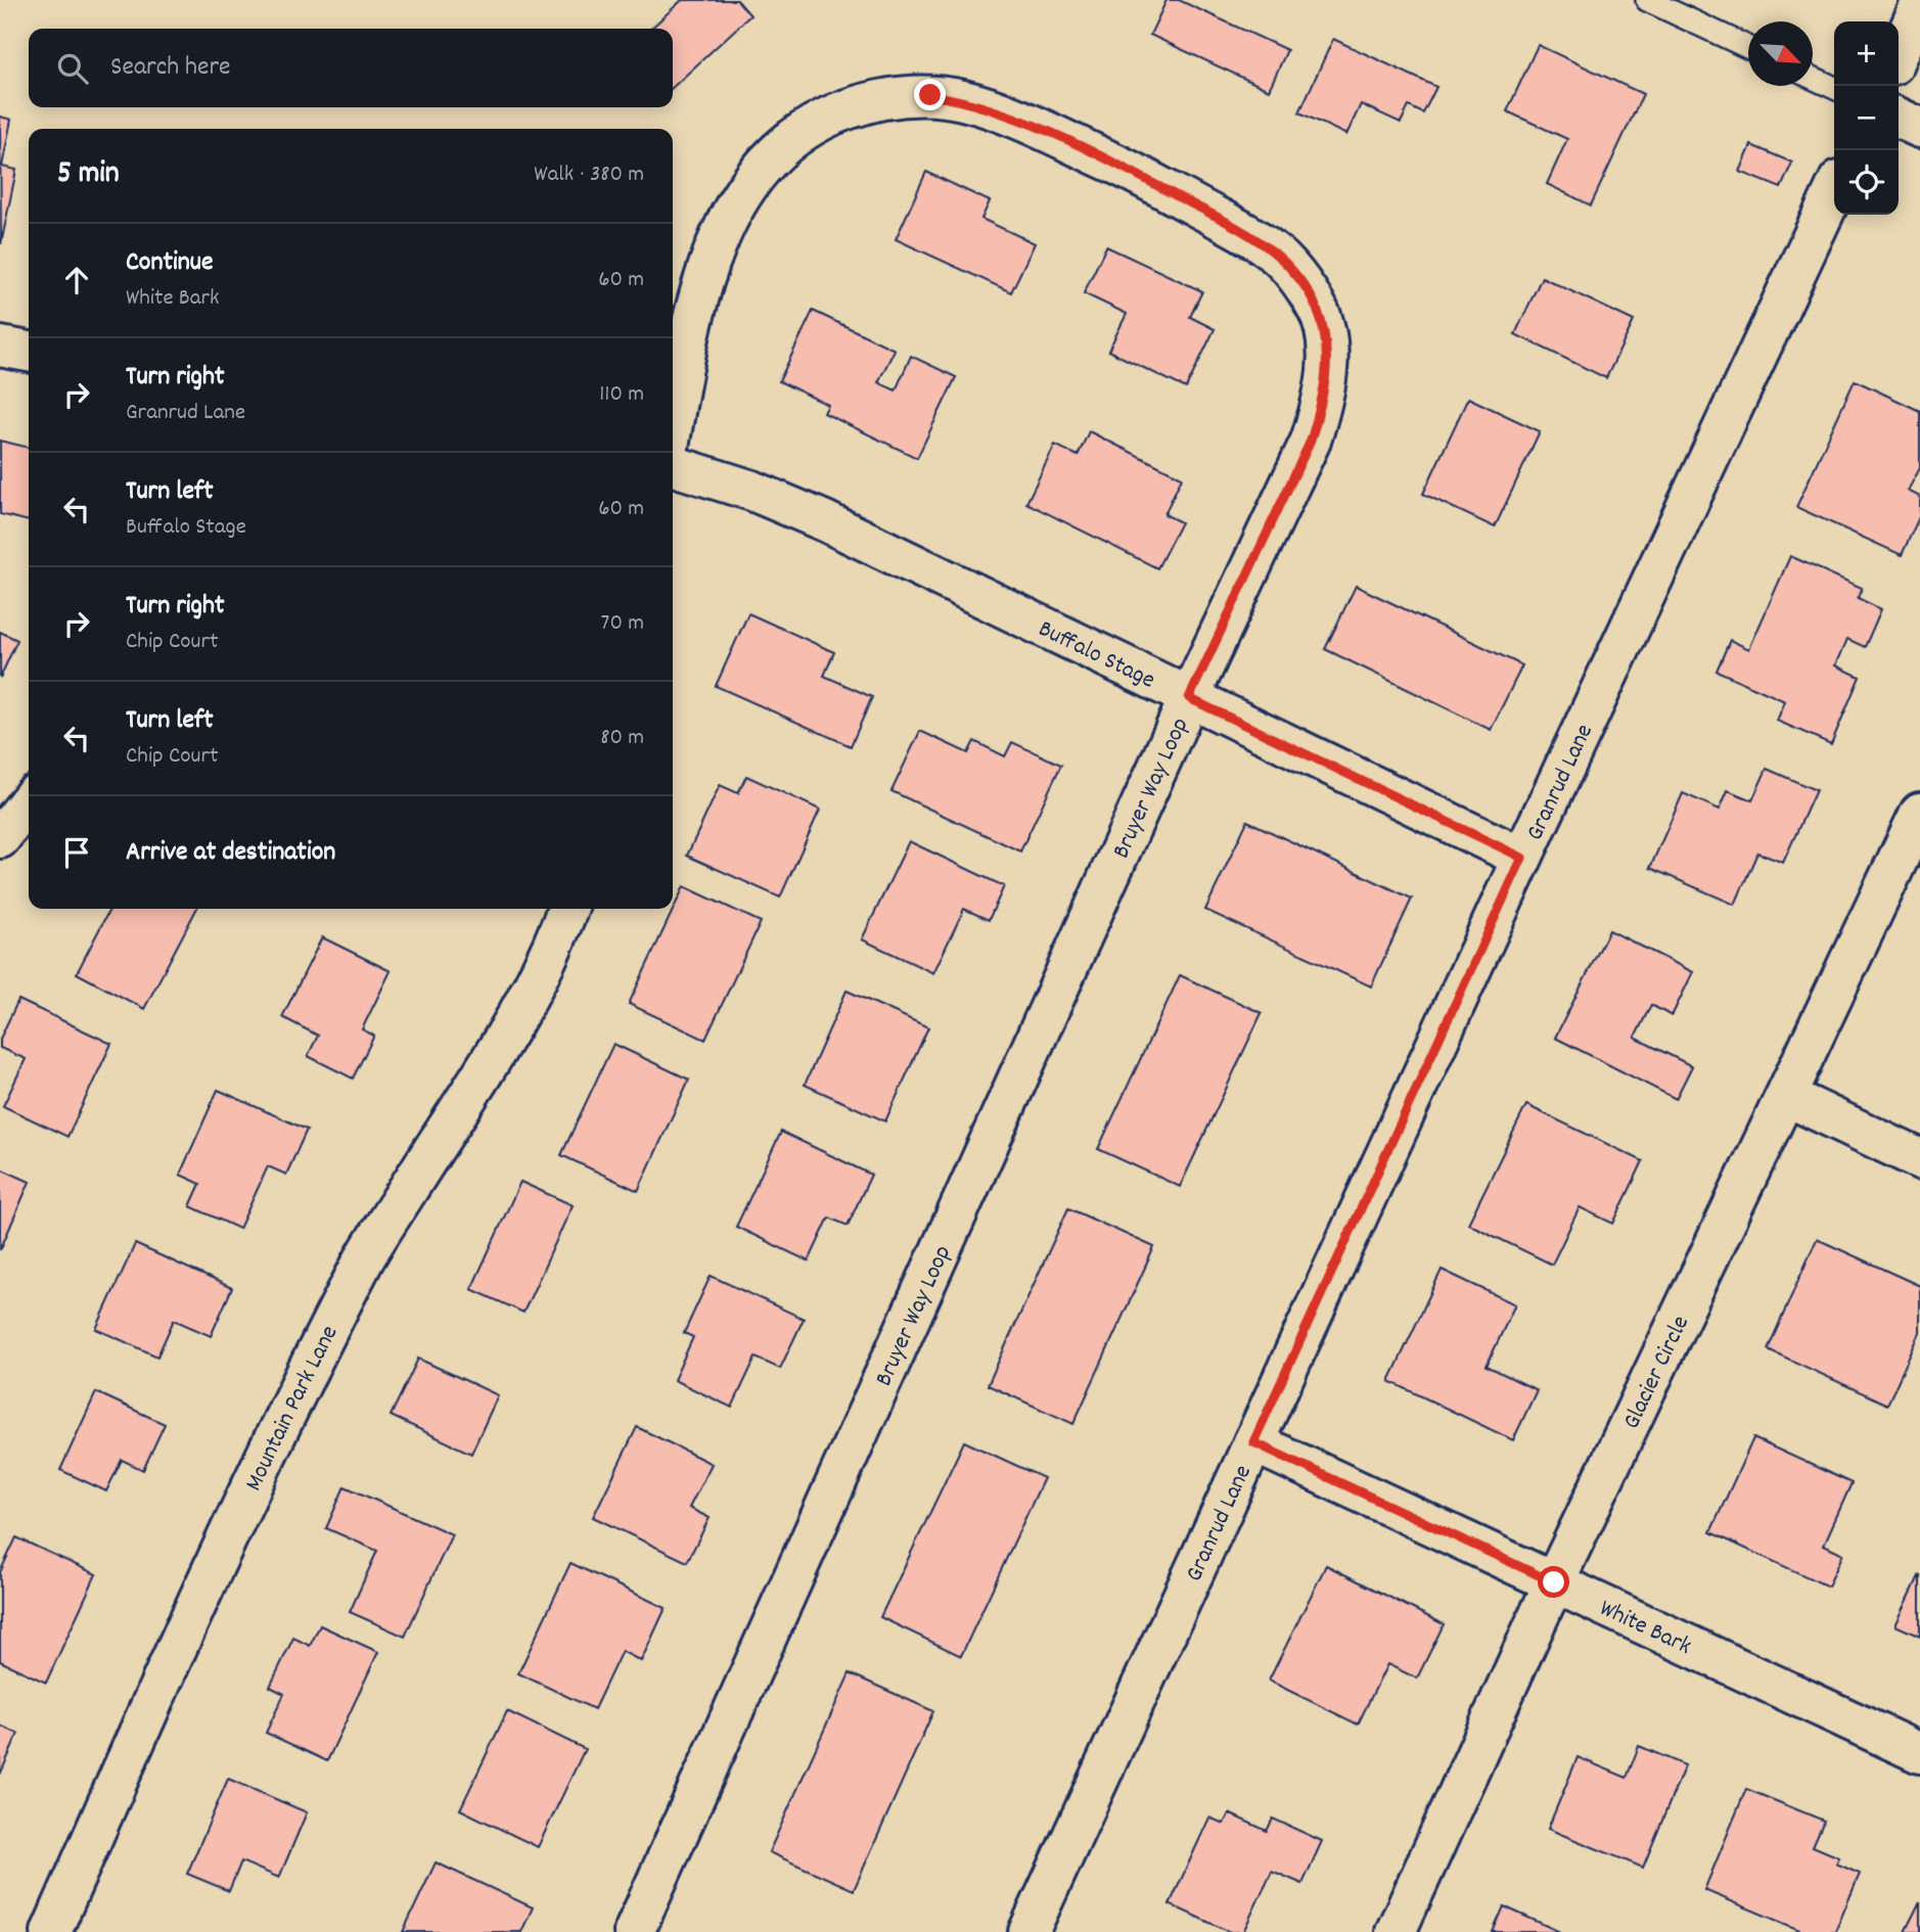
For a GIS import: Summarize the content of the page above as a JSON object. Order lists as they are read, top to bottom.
{
  "streets": {
    "street": [
      "Buffalo Stage",
      "Granrud Lane",
      "Bruyer Way Loop",
      "Glacier Circle",
      "Mountain Park Lane",
      "White Bark"
    ]
  },
  "crossings": [
    ["Buffalo Stage", "Granrud Lane"],
    ["Buffalo Stage", "Bruyer Way Loop"],
    ["Granrud Lane", "White Bark"],
    ["Glacier Circle", "White Bark"]
  ],
  "north": "bottom right",
  "page": {
    "map_buttons": ["+", "−"],
    "search": "Search here",
    "heading": ["5 min", "Walk · 380 m"],
    "list": [
      ["Continue", "White Bark", "60 m"],
      ["Turn right", "Granrud Lane", "110 m"],
      ["Turn left", "Buffalo Stage", "60 m"],
      ["Turn right", "Chip Court", "70 m"],
      ["Turn left", "Chip Court", "80 m"],
      "Arrive at destination"
    ]
  }
}
